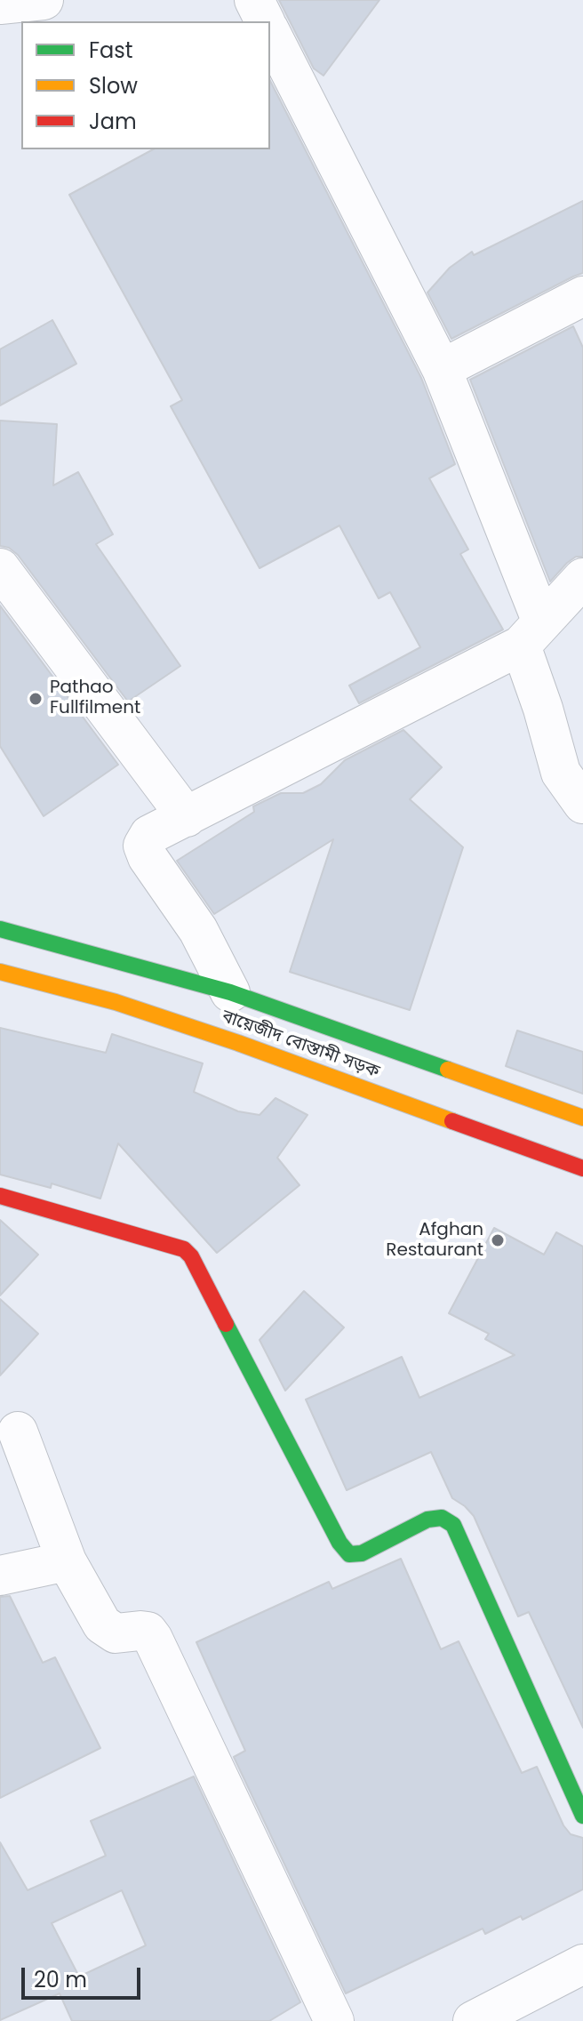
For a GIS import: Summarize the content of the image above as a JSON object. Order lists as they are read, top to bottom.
{
  "streets": {
    "main road": ["বায়েজীদ বোস্তামী সড়ক"]
  },
  "places": ["Pathao Fullfilment", "Afghan Restaurant"],
  "legend": ["Fast", "Slow", "Jam"],
  "scale_bar": "20 m"
}
